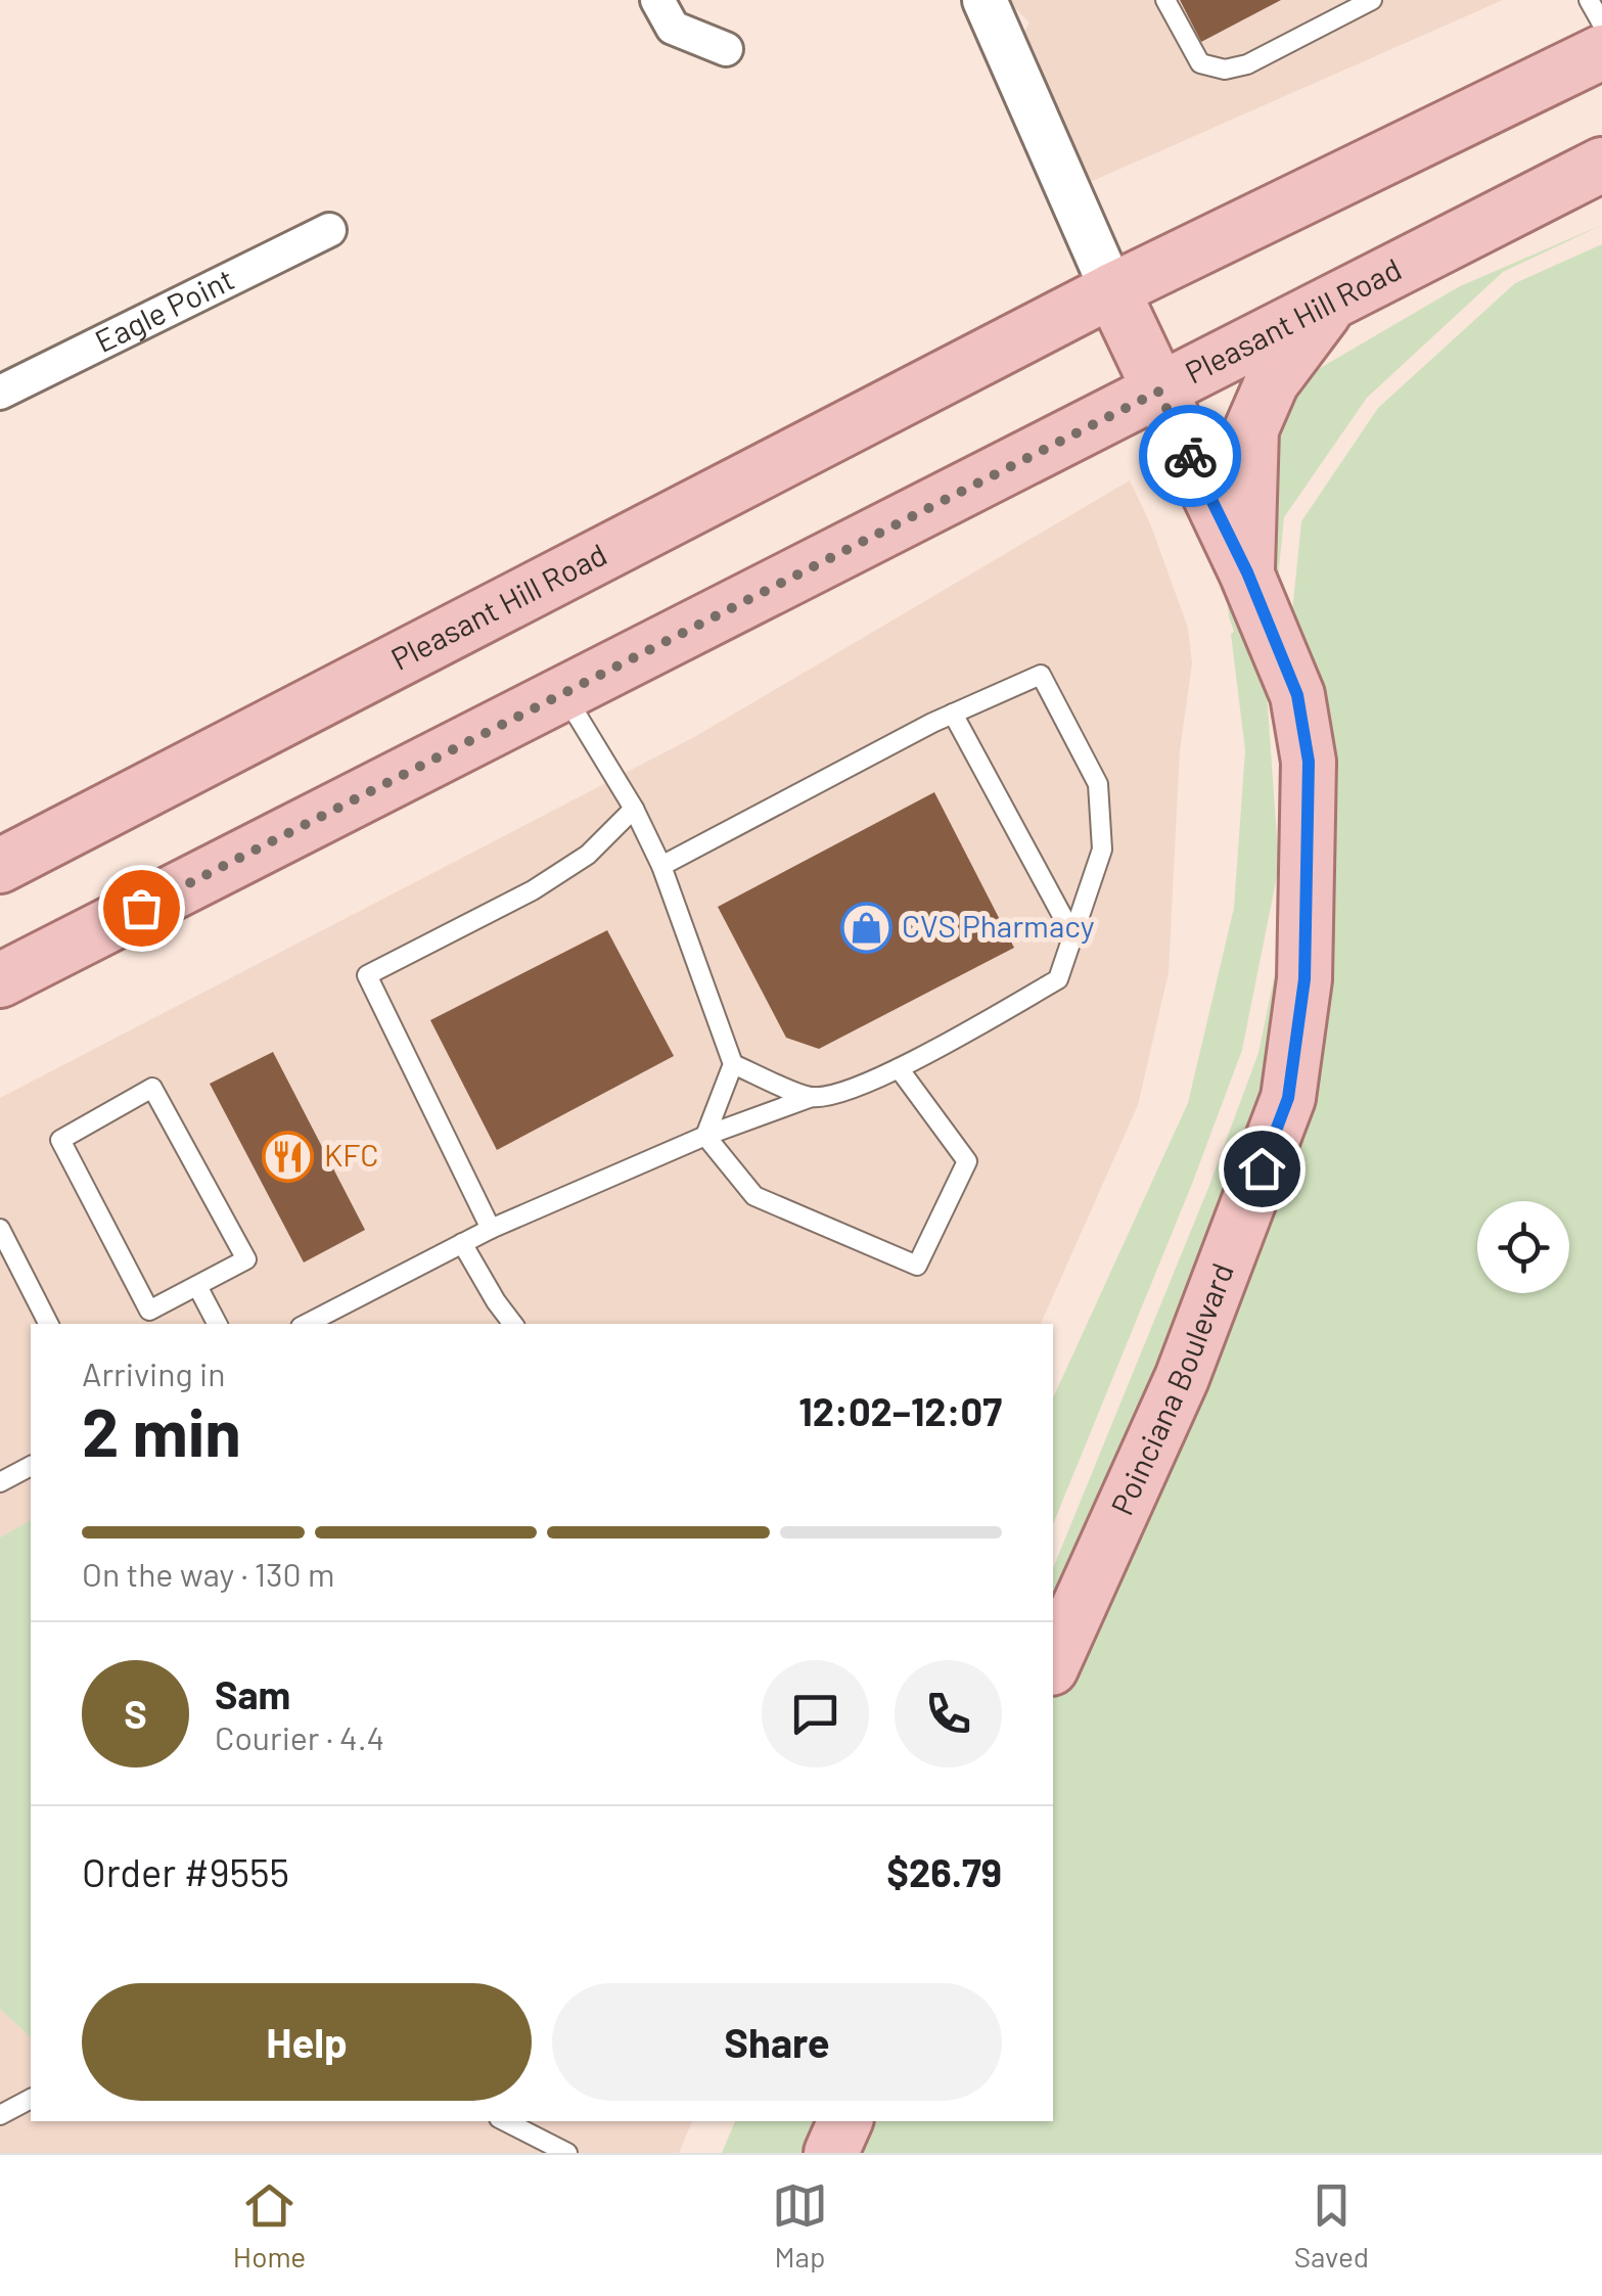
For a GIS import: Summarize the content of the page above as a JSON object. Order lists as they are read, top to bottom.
{
  "streets": {
    "main road": ["Pleasant Hill Road", "Poinciana Boulevard"],
    "street": ["Eagle Point"]
  },
  "crossings": [
    ["Pleasant Hill Road", "Poinciana Boulevard"]
  ],
  "places": {
    "shop": ["CVS Pharmacy"],
    "restaurant": ["KFC"]
  },
  "page": {
    "heading": ["2 min", "Arriving in", "12:02–12:07"],
    "panel": [
      "Sam",
      "Courier · 4.4",
      "Order #9555",
      "$26.79"
    ],
    "bar": "On the way · 130 m",
    "round": "S",
    "buttons": ["Help", "Share"],
    "tabs": ["Home", "Map", "Saved"]
  }
}
